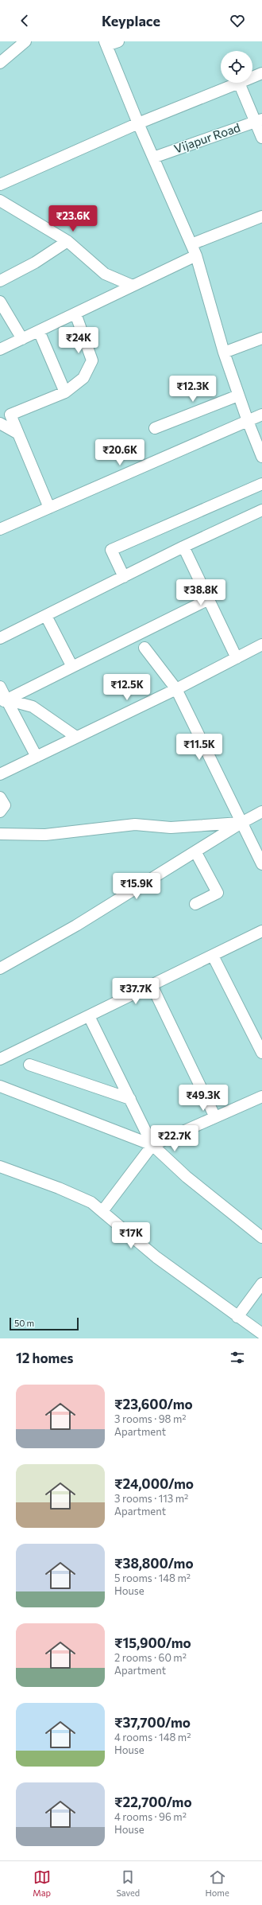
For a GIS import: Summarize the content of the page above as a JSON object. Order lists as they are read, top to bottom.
{
  "streets": {
    "street": ["Vijapur Road"]
  },
  "scale_bar": "50 m",
  "page": {
    "header": "Keyplace",
    "price": [
      "₹23.6K",
      "₹24K",
      "₹12.3K",
      "₹20.6K",
      "₹38.8K",
      "₹12.5K",
      "₹11.5K",
      "₹15.9K",
      "₹37.7K",
      "₹49.3K",
      "₹22.7K",
      "₹17K"
    ],
    "scale": "50 m",
    "heading": "12 homes",
    "list": [
      {
        "name": "₹23,600/mo",
        "note": "3 rooms · 98 m² · Apartment"
      },
      {
        "name": "₹24,000/mo",
        "note": "3 rooms · 113 m² · Apartment"
      },
      {
        "name": "₹38,800/mo",
        "note": "5 rooms · 148 m² · House"
      },
      {
        "name": "₹15,900/mo",
        "note": "2 rooms · 60 m² · Apartment"
      },
      {
        "name": "₹37,700/mo",
        "note": "4 rooms · 148 m² · House"
      },
      {
        "name": "₹22,700/mo",
        "note": "4 rooms · 96 m² · House"
      }
    ],
    "tabs": ["Map", "Saved", "Home"]
  }
}
